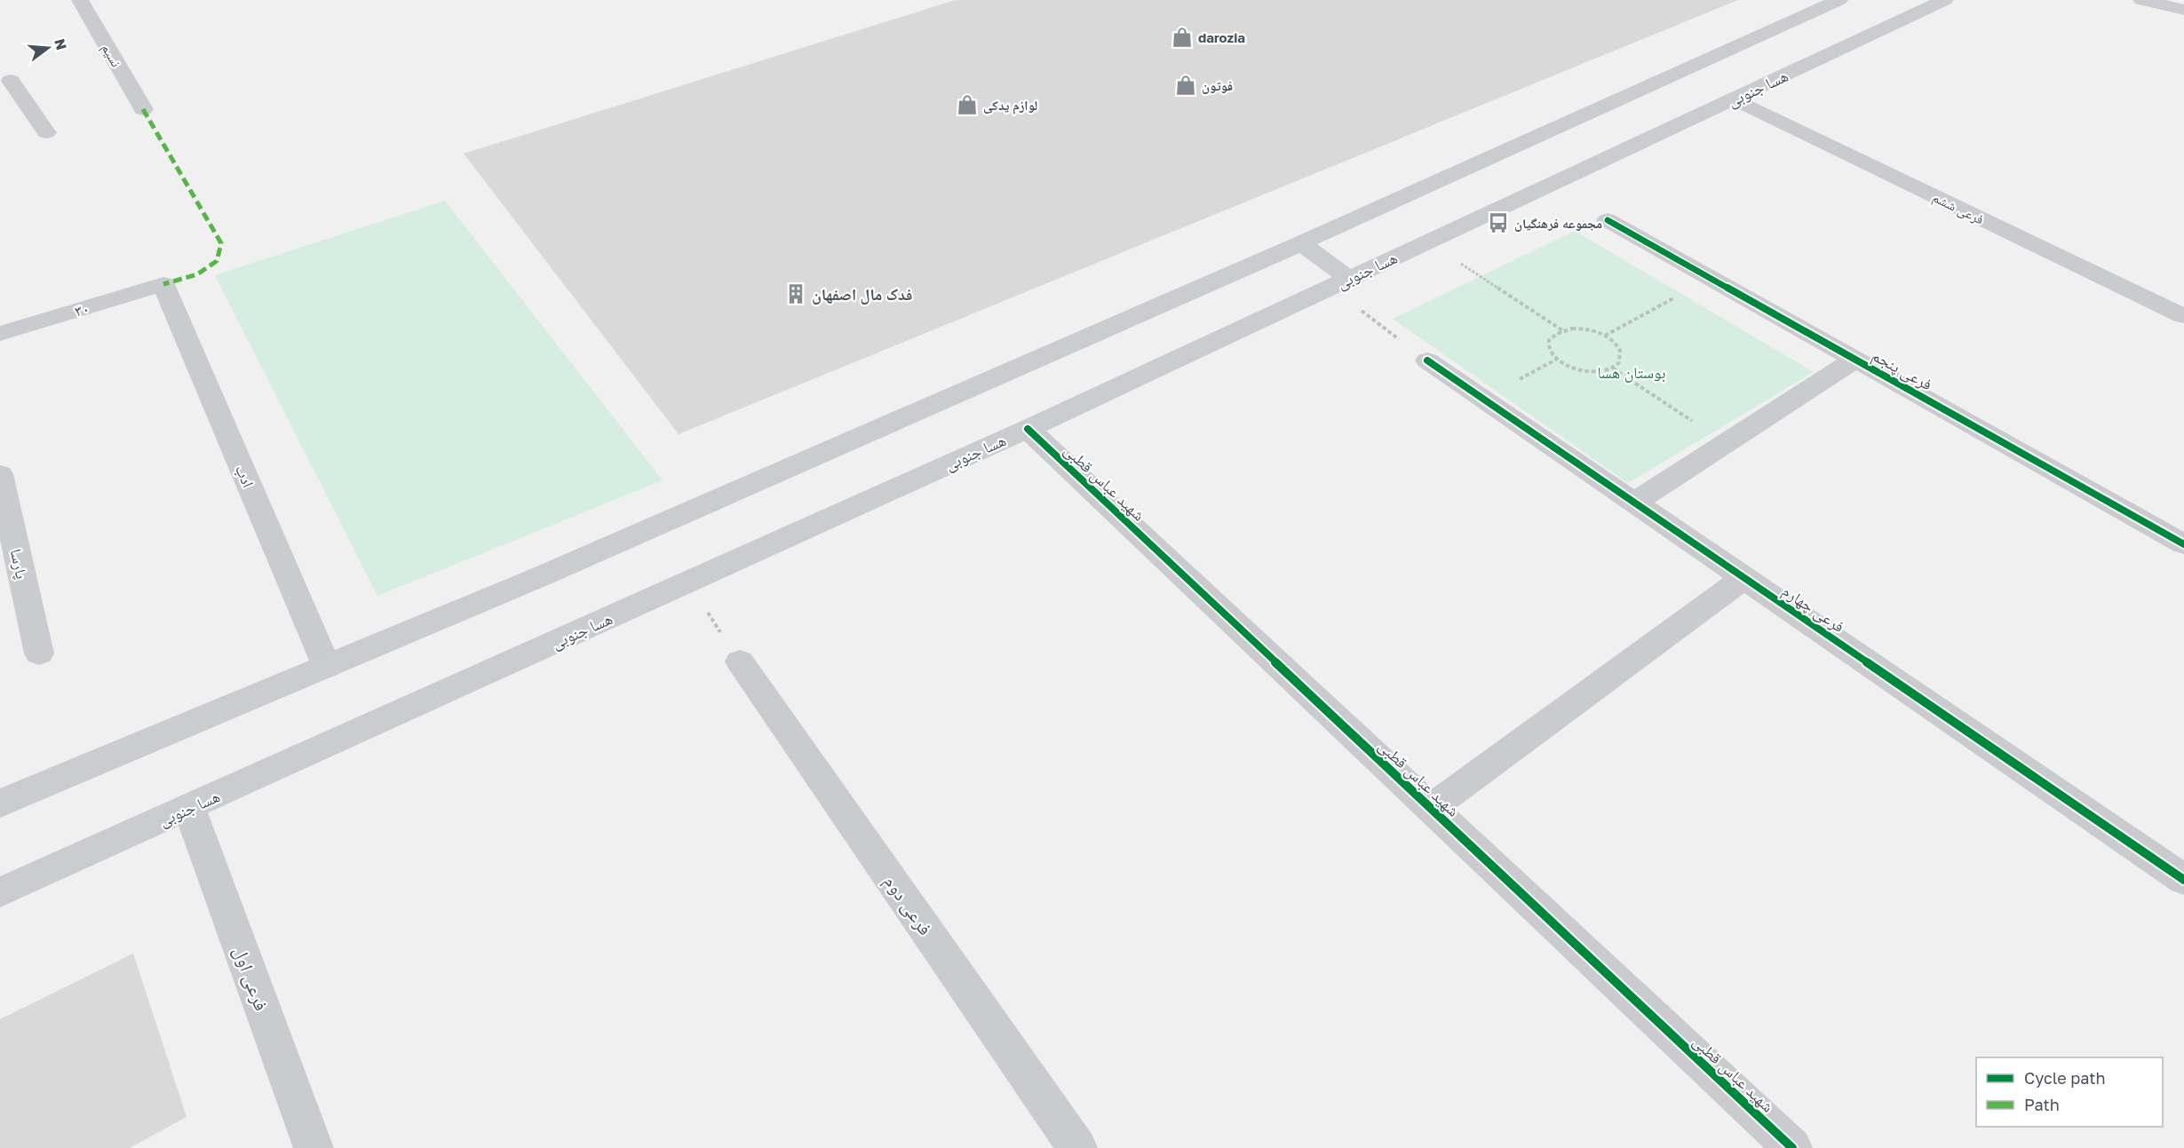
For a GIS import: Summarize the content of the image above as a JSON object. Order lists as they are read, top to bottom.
{
  "streets": {
    "main road": ["هسا جنوبی"],
    "street": [
      "نسیم",
      "فرعی ششم",
      "۳۰",
      "فرعی پنجم",
      "ادب",
      "شهید عباس قطبی",
      "پارسا",
      "فرعی چهارم",
      "فرعی دوم",
      "فرعی اول"
    ]
  },
  "crossings": [
    ["هسا جنوبی", "فرعی ششم"],
    ["هسا جنوبی", "شهید عباس قطبی"],
    ["هسا جنوبی", "فرعی اول"],
    ["۳۰", "ادب"]
  ],
  "parks": ["بوستان هسا"],
  "places": {
    "shop": ["darozia", "فوتون", "لوازم یدکی"],
    "bus stop": ["مجموعه فرهنگیان"],
    "building": ["فدک مال اصفهان"]
  },
  "legend": ["Cycle path", "Path"],
  "north": "right"
}
